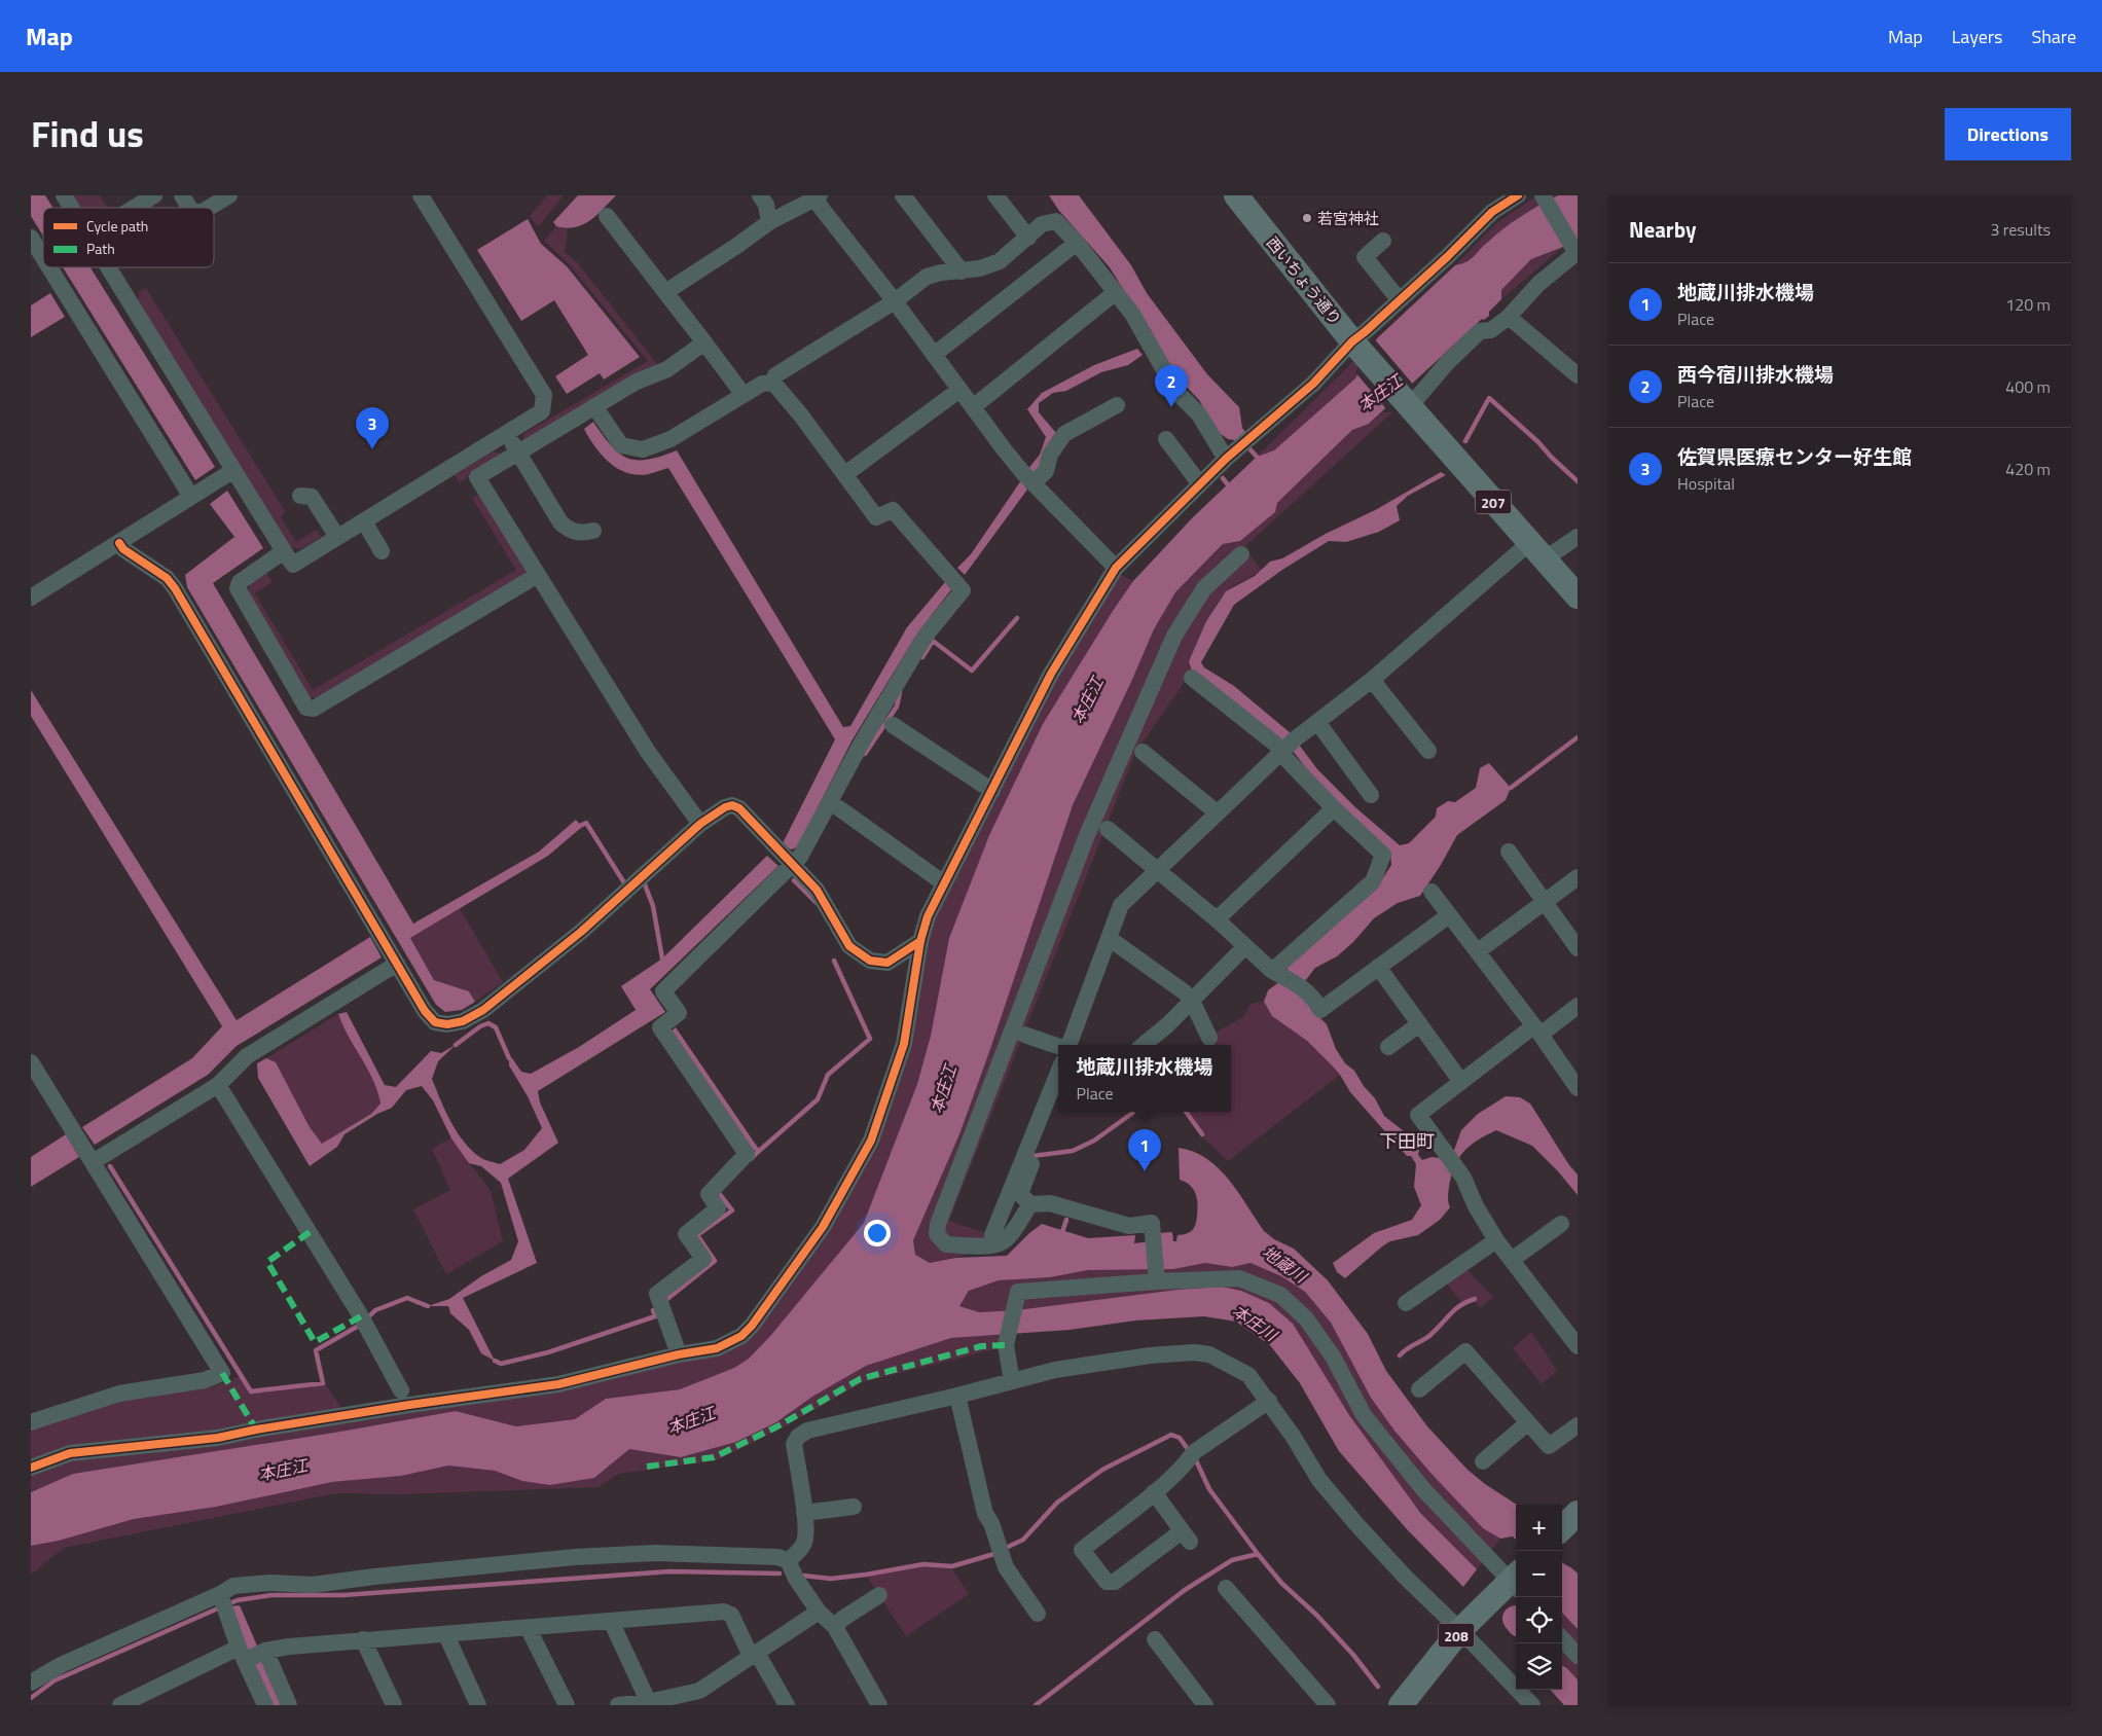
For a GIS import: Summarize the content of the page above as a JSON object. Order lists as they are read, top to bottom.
{
  "streets": {
    "highway": ["西いちょう通り", "207", "208"]
  },
  "districts": ["下田町"],
  "water": ["本庄江", "地蔵川", "本庄川"],
  "places": ["若宮神社"],
  "legend": ["Cycle path", "Path"],
  "page": {
    "header": "Map",
    "nav": ["Map", "Layers", "Share"],
    "title": "Find us",
    "buttons": "Directions",
    "heading": ["Nearby", "3 results"],
    "list": [
      {
        "mark": "1",
        "name": "地蔵川排水機場",
        "note": "Place",
        "value": "120 m"
      },
      {
        "mark": "2",
        "name": "西今宿川排水機場",
        "note": "Place",
        "value": "400 m"
      },
      {
        "mark": "3",
        "name": "佐賀県医療センター好生館",
        "note": "Hospital",
        "value": "420 m"
      }
    ],
    "pins": ["2", "3", "1"],
    "popup": ["地蔵川排水機場", "Place"],
    "map_buttons": ["+", "−"]
  }
}
